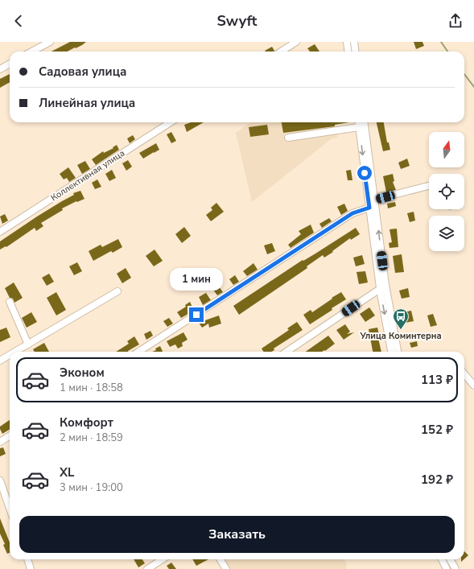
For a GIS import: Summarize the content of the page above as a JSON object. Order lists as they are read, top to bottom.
{
  "streets": {
    "street": ["Коллективная улица"]
  },
  "places": {
    "bus stop": ["Улица Коминтерна"]
  },
  "north": "top",
  "page": {
    "header": "Swyft",
    "banner": ["Садовая улица", "Линейная улица"],
    "bubble": "1 мин",
    "list": [
      {
        "name": "Эконом",
        "note": "1 мин · 18:58",
        "value": "113 ₽"
      },
      {
        "name": "Комфорт",
        "note": "2 мин · 18:59",
        "value": "152 ₽"
      },
      {
        "name": "XL",
        "note": "3 мин · 19:00",
        "value": "192 ₽"
      }
    ],
    "buttons": "Заказать"
  }
}
